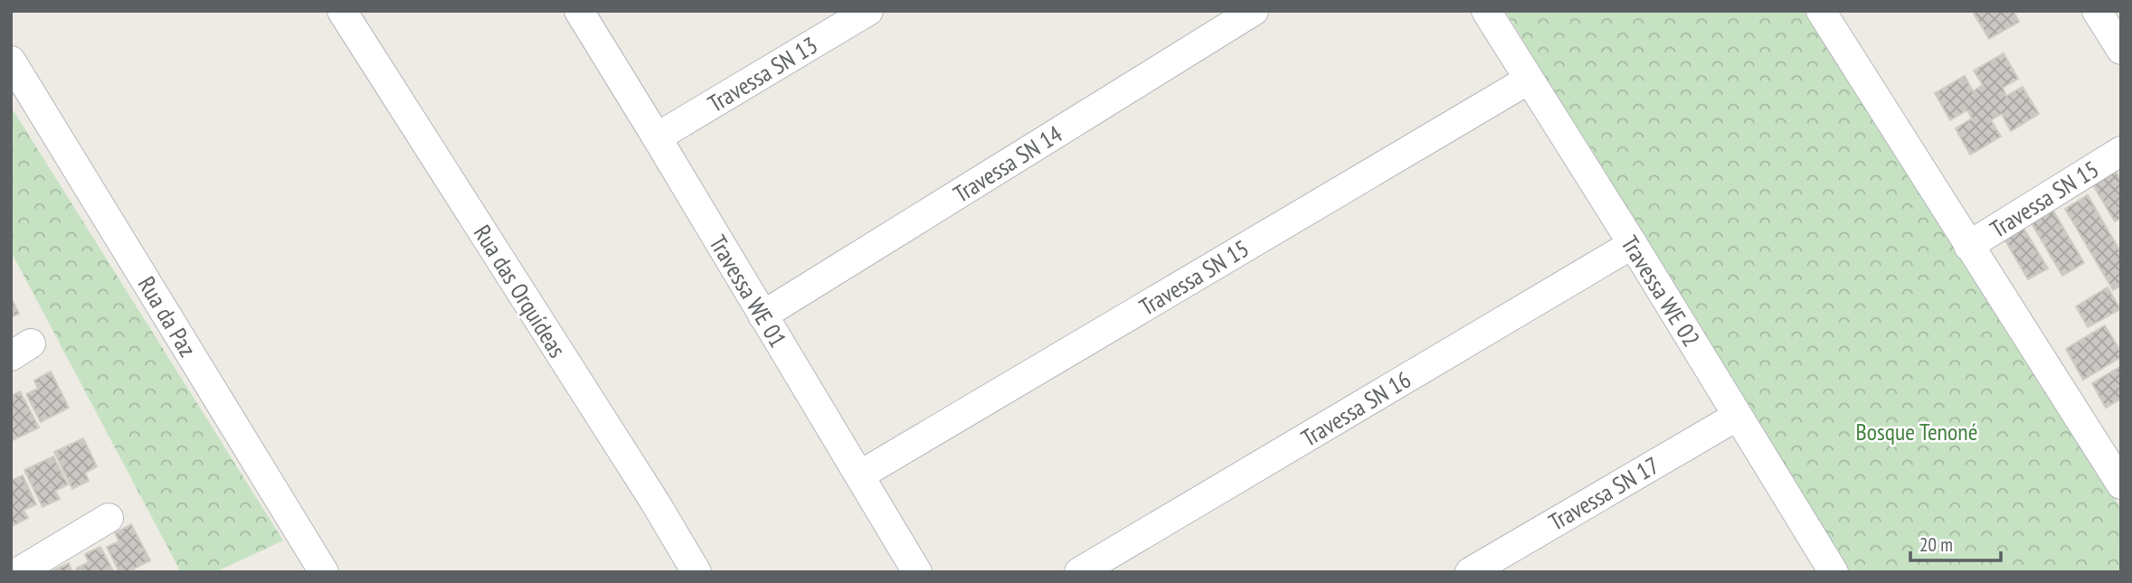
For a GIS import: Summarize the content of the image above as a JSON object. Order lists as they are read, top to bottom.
{
  "streets": {
    "street": [
      "Travessa SN 13",
      "Travessa SN 14",
      "Travessa SN 15",
      "Rua das Orquídeas",
      "Travessa WE 01",
      "Travessa WE 02",
      "Rua da Paz",
      "Travessa SN 16",
      "Travessa SN 17"
    ]
  },
  "crossings": [
    ["Travessa SN 13", "Travessa WE 01"],
    ["Travessa SN 14", "Travessa WE 01"],
    ["Travessa SN 15", "Travessa WE 01"],
    ["Travessa SN 15", "Travessa WE 02"],
    ["Travessa WE 02", "Travessa SN 16"],
    ["Travessa WE 02", "Travessa SN 17"]
  ],
  "parks": ["Bosque Tenoné"],
  "scale_bar": "20 m"
}
